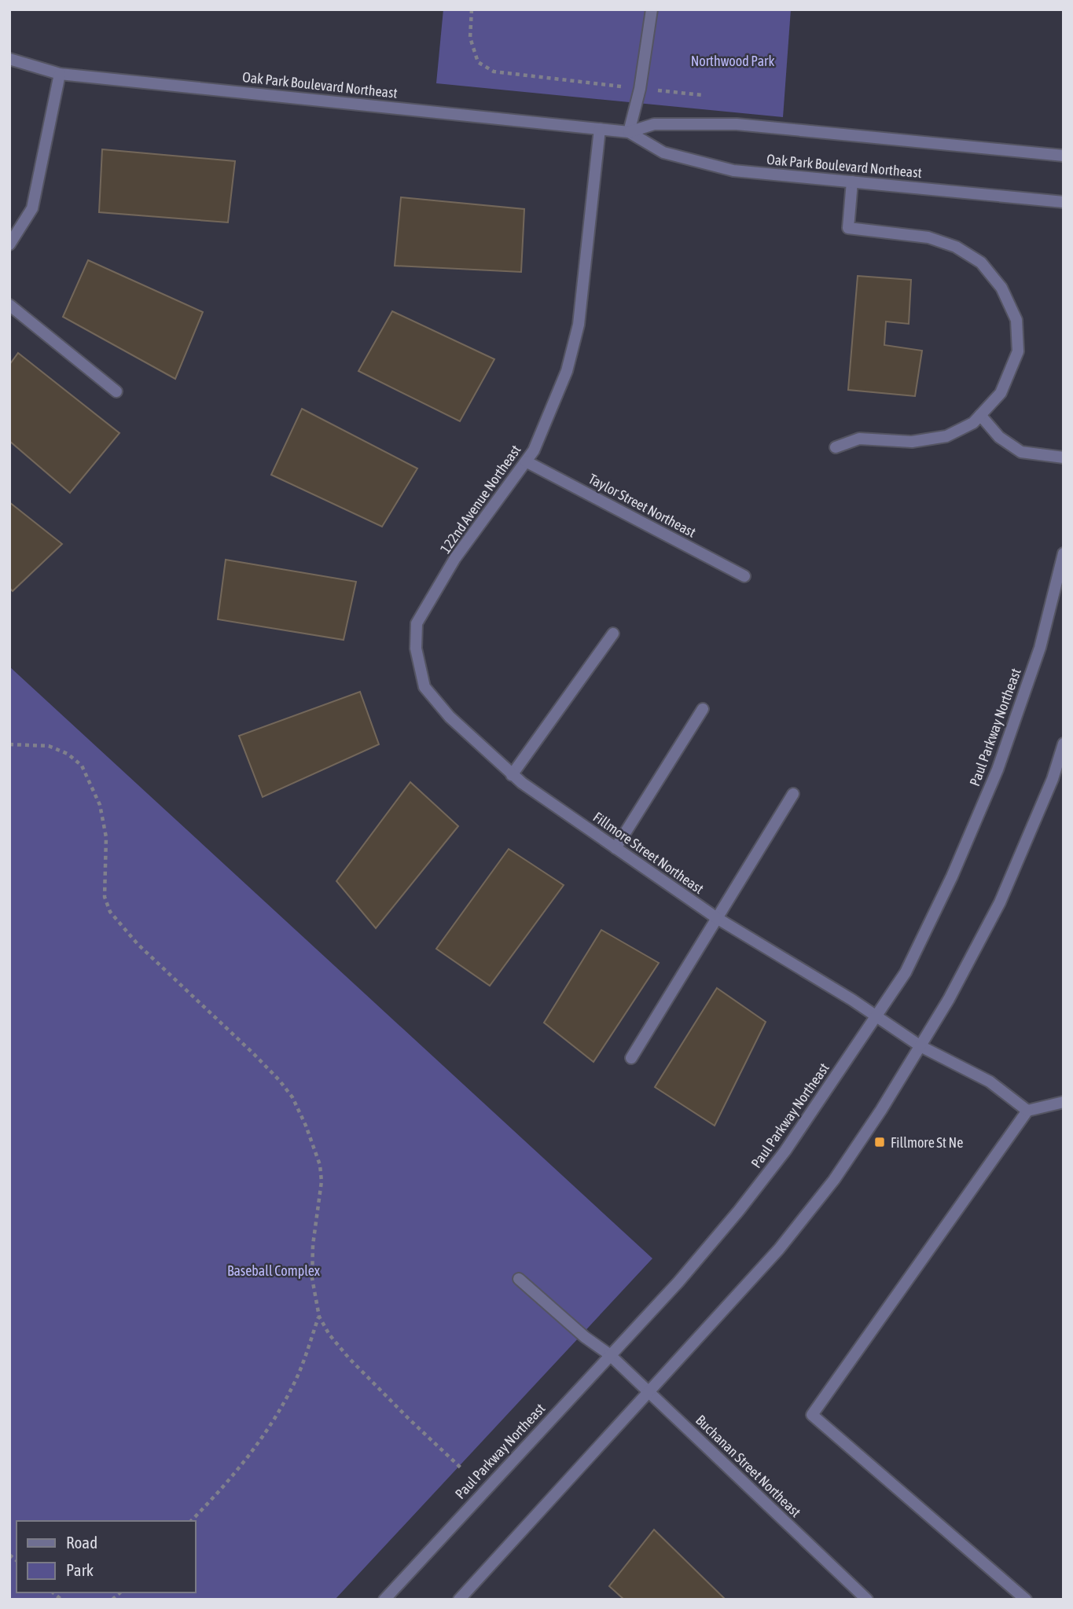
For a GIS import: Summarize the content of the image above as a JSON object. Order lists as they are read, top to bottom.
{
  "streets": {
    "street": [
      "Oak Park Boulevard Northeast",
      "122nd Avenue Northeast",
      "Taylor Street Northeast",
      "Paul Parkway Northeast",
      "Fillmore Street Northeast",
      "Buchanan Street Northeast"
    ]
  },
  "crossings": [
    ["Oak Park Boulevard Northeast", "122nd Avenue Northeast"],
    ["122nd Avenue Northeast", "Taylor Street Northeast"],
    ["122nd Avenue Northeast", "Fillmore Street Northeast"],
    ["Paul Parkway Northeast", "Fillmore Street Northeast"],
    ["Paul Parkway Northeast", "Buchanan Street Northeast"]
  ],
  "parks": ["Northwood Park", "Baseball Complex"],
  "places": {
    "transit": ["Fillmore St Ne"]
  },
  "legend": ["Road", "Park"]
}
